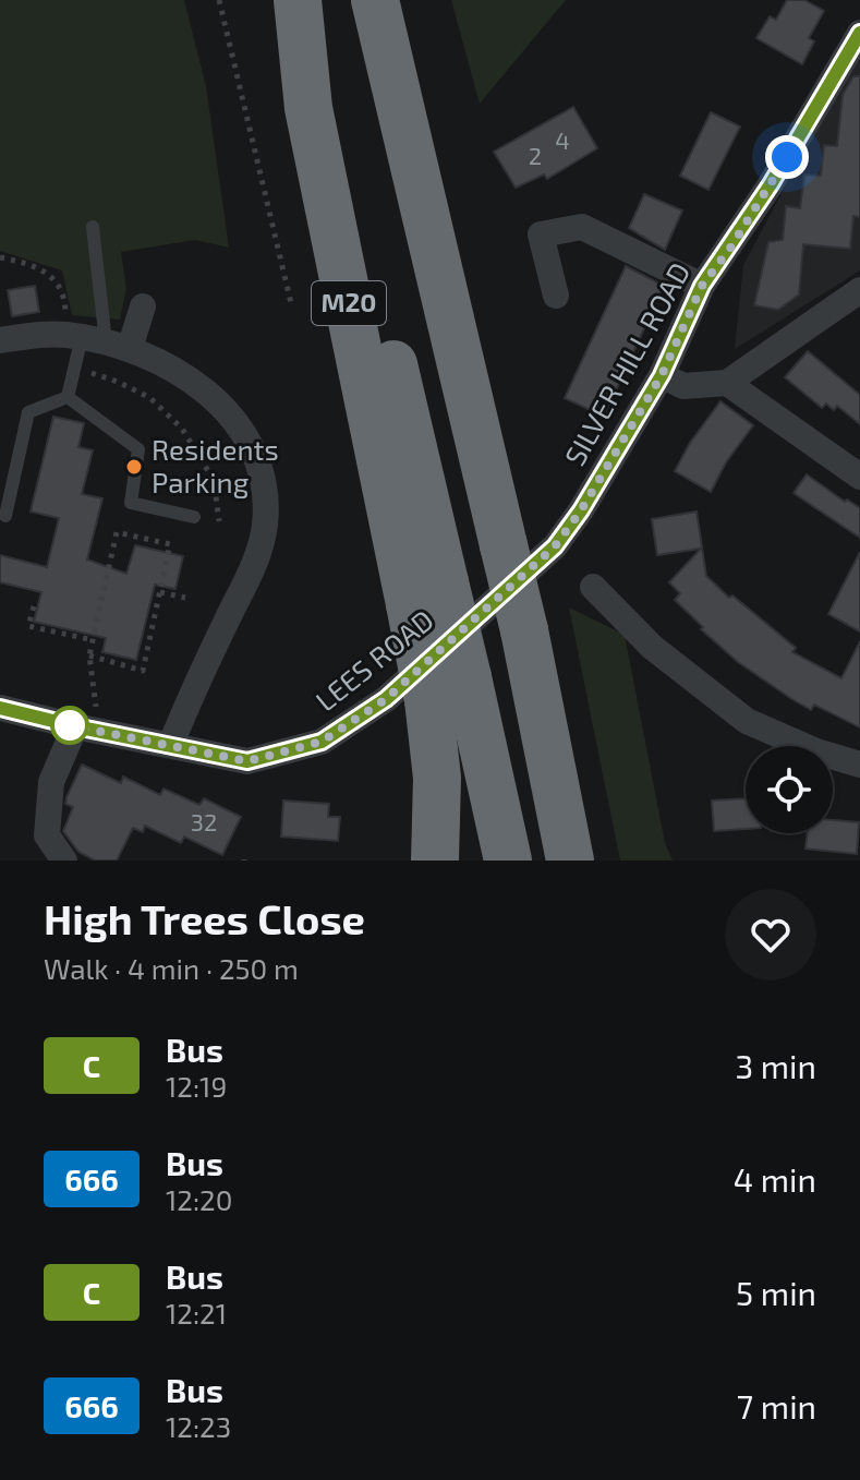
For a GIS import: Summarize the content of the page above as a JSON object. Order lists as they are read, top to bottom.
{
  "streets": {
    "highway": ["M20"],
    "street": ["SILVER HILL ROAD", "LEES ROAD"]
  },
  "crossings": [
    ["SILVER HILL ROAD", "LEES ROAD"]
  ],
  "places": ["Residents Parking"],
  "lines": ["bus line C"],
  "house_numbers": ["4", "2", "32"],
  "page": {
    "heading": ["High Trees Close", "Walk · 4 min · 250 m"],
    "list": [
      {
        "mark": "C",
        "name": "Bus",
        "note": "12:19",
        "value": "3 min"
      },
      {
        "mark": "666",
        "name": "Bus",
        "note": "12:20",
        "value": "4 min"
      },
      {
        "mark": "C",
        "name": "Bus",
        "note": "12:21",
        "value": "5 min"
      },
      {
        "mark": "666",
        "name": "Bus",
        "note": "12:23",
        "value": "7 min"
      }
    ]
  }
}
